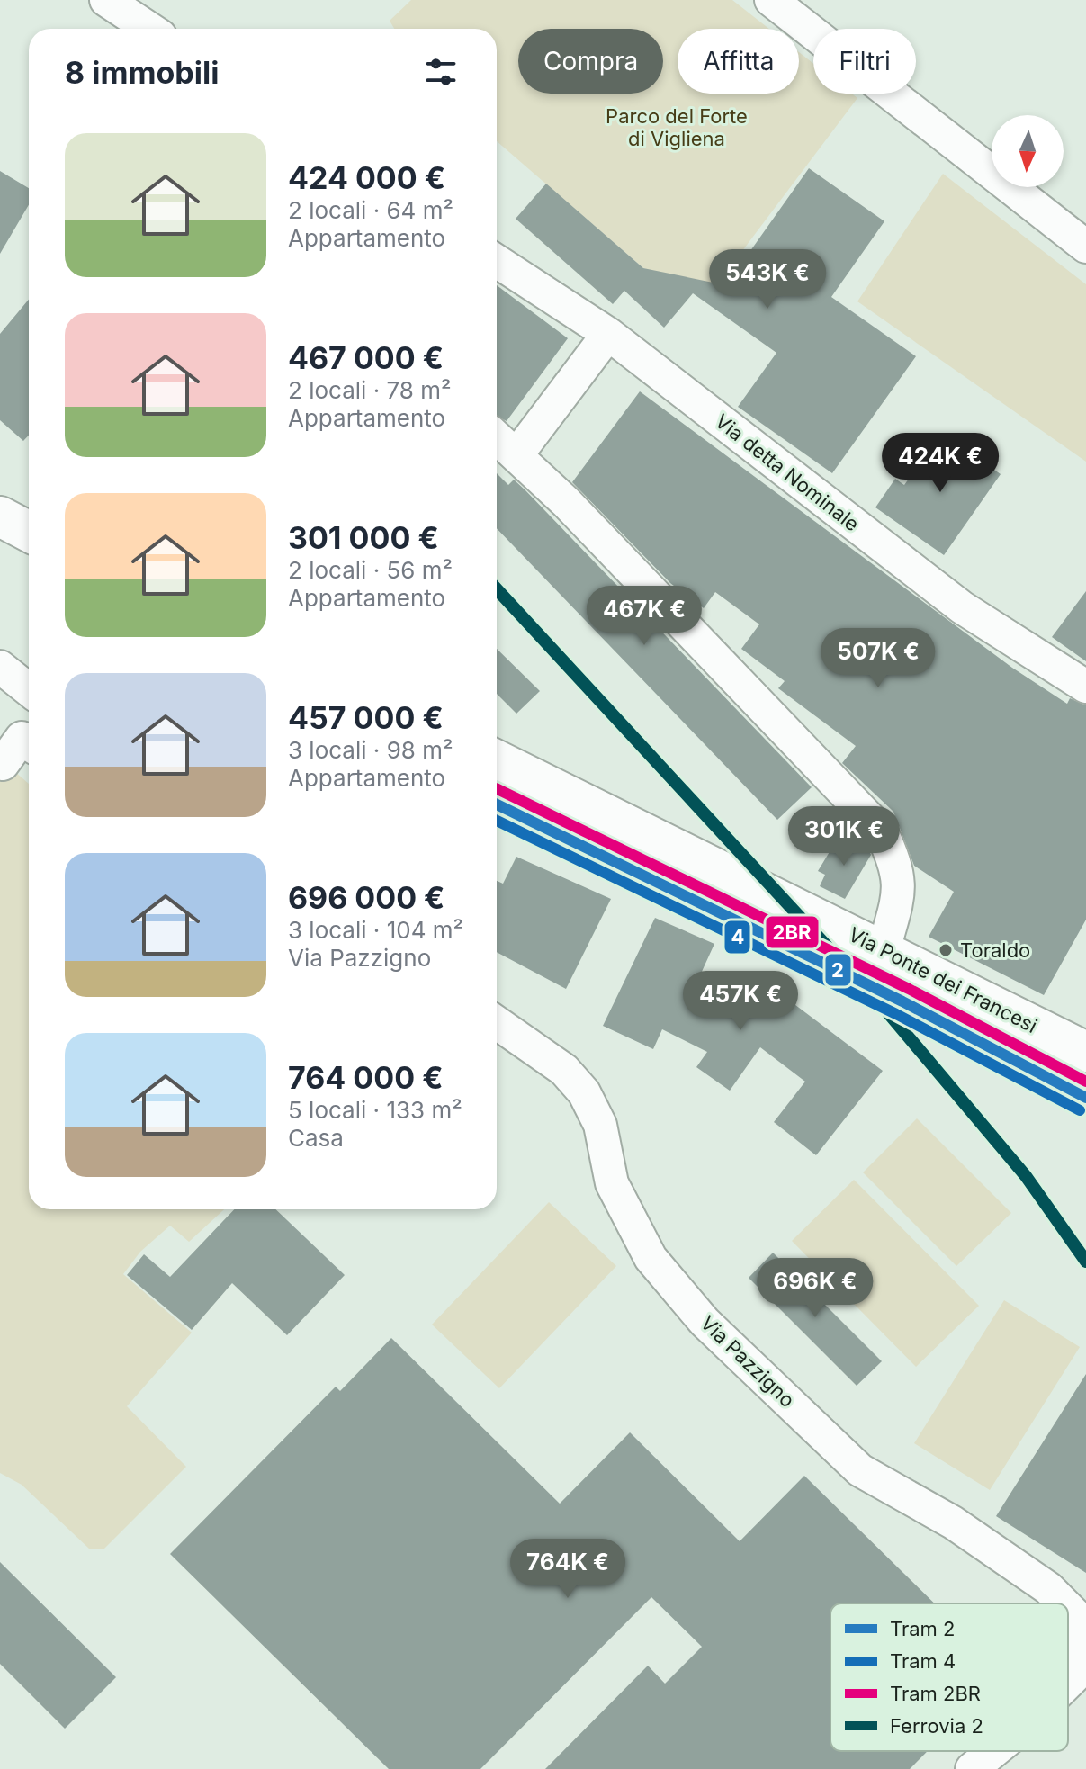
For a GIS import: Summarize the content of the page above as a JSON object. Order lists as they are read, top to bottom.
{
  "streets": {
    "main road": ["Via Ponte dei Francesi"],
    "street": ["Via detta Nominale", "Via Pazzigno"]
  },
  "parks": ["Parco del Forte di Vigliena"],
  "places": ["Toraldo"],
  "lines": [
    "rail line 2",
    "tram line 2BR",
    "tram line 2",
    "tram line 4"
  ],
  "legend": [
    "Tram 2",
    "Tram 4",
    "Tram 2BR",
    "Ferrovia 2"
  ],
  "north": "bottom",
  "page": {
    "chip": ["Compra", "Affitta", "Filtri"],
    "heading": "8 immobili",
    "list": [
      {
        "name": "424 000 €",
        "note": "2 locali · 64 m² · Appartamento"
      },
      {
        "name": "467 000 €",
        "note": "2 locali · 78 m² · Appartamento"
      },
      {
        "name": "301 000 €",
        "note": "2 locali · 56 m² · Appartamento"
      },
      {
        "name": "457 000 €",
        "note": "3 locali · 98 m² · Appartamento"
      },
      {
        "name": "696 000 €",
        "note": "3 locali · 104 m² · Via Pazzigno"
      },
      {
        "name": "764 000 €",
        "note": "5 locali · 133 m² · Casa"
      }
    ],
    "price": [
      "543K €",
      "424K €",
      "467K €",
      "507K €",
      "301K €",
      "457K €",
      "696K €",
      "764K €"
    ]
  }
}
